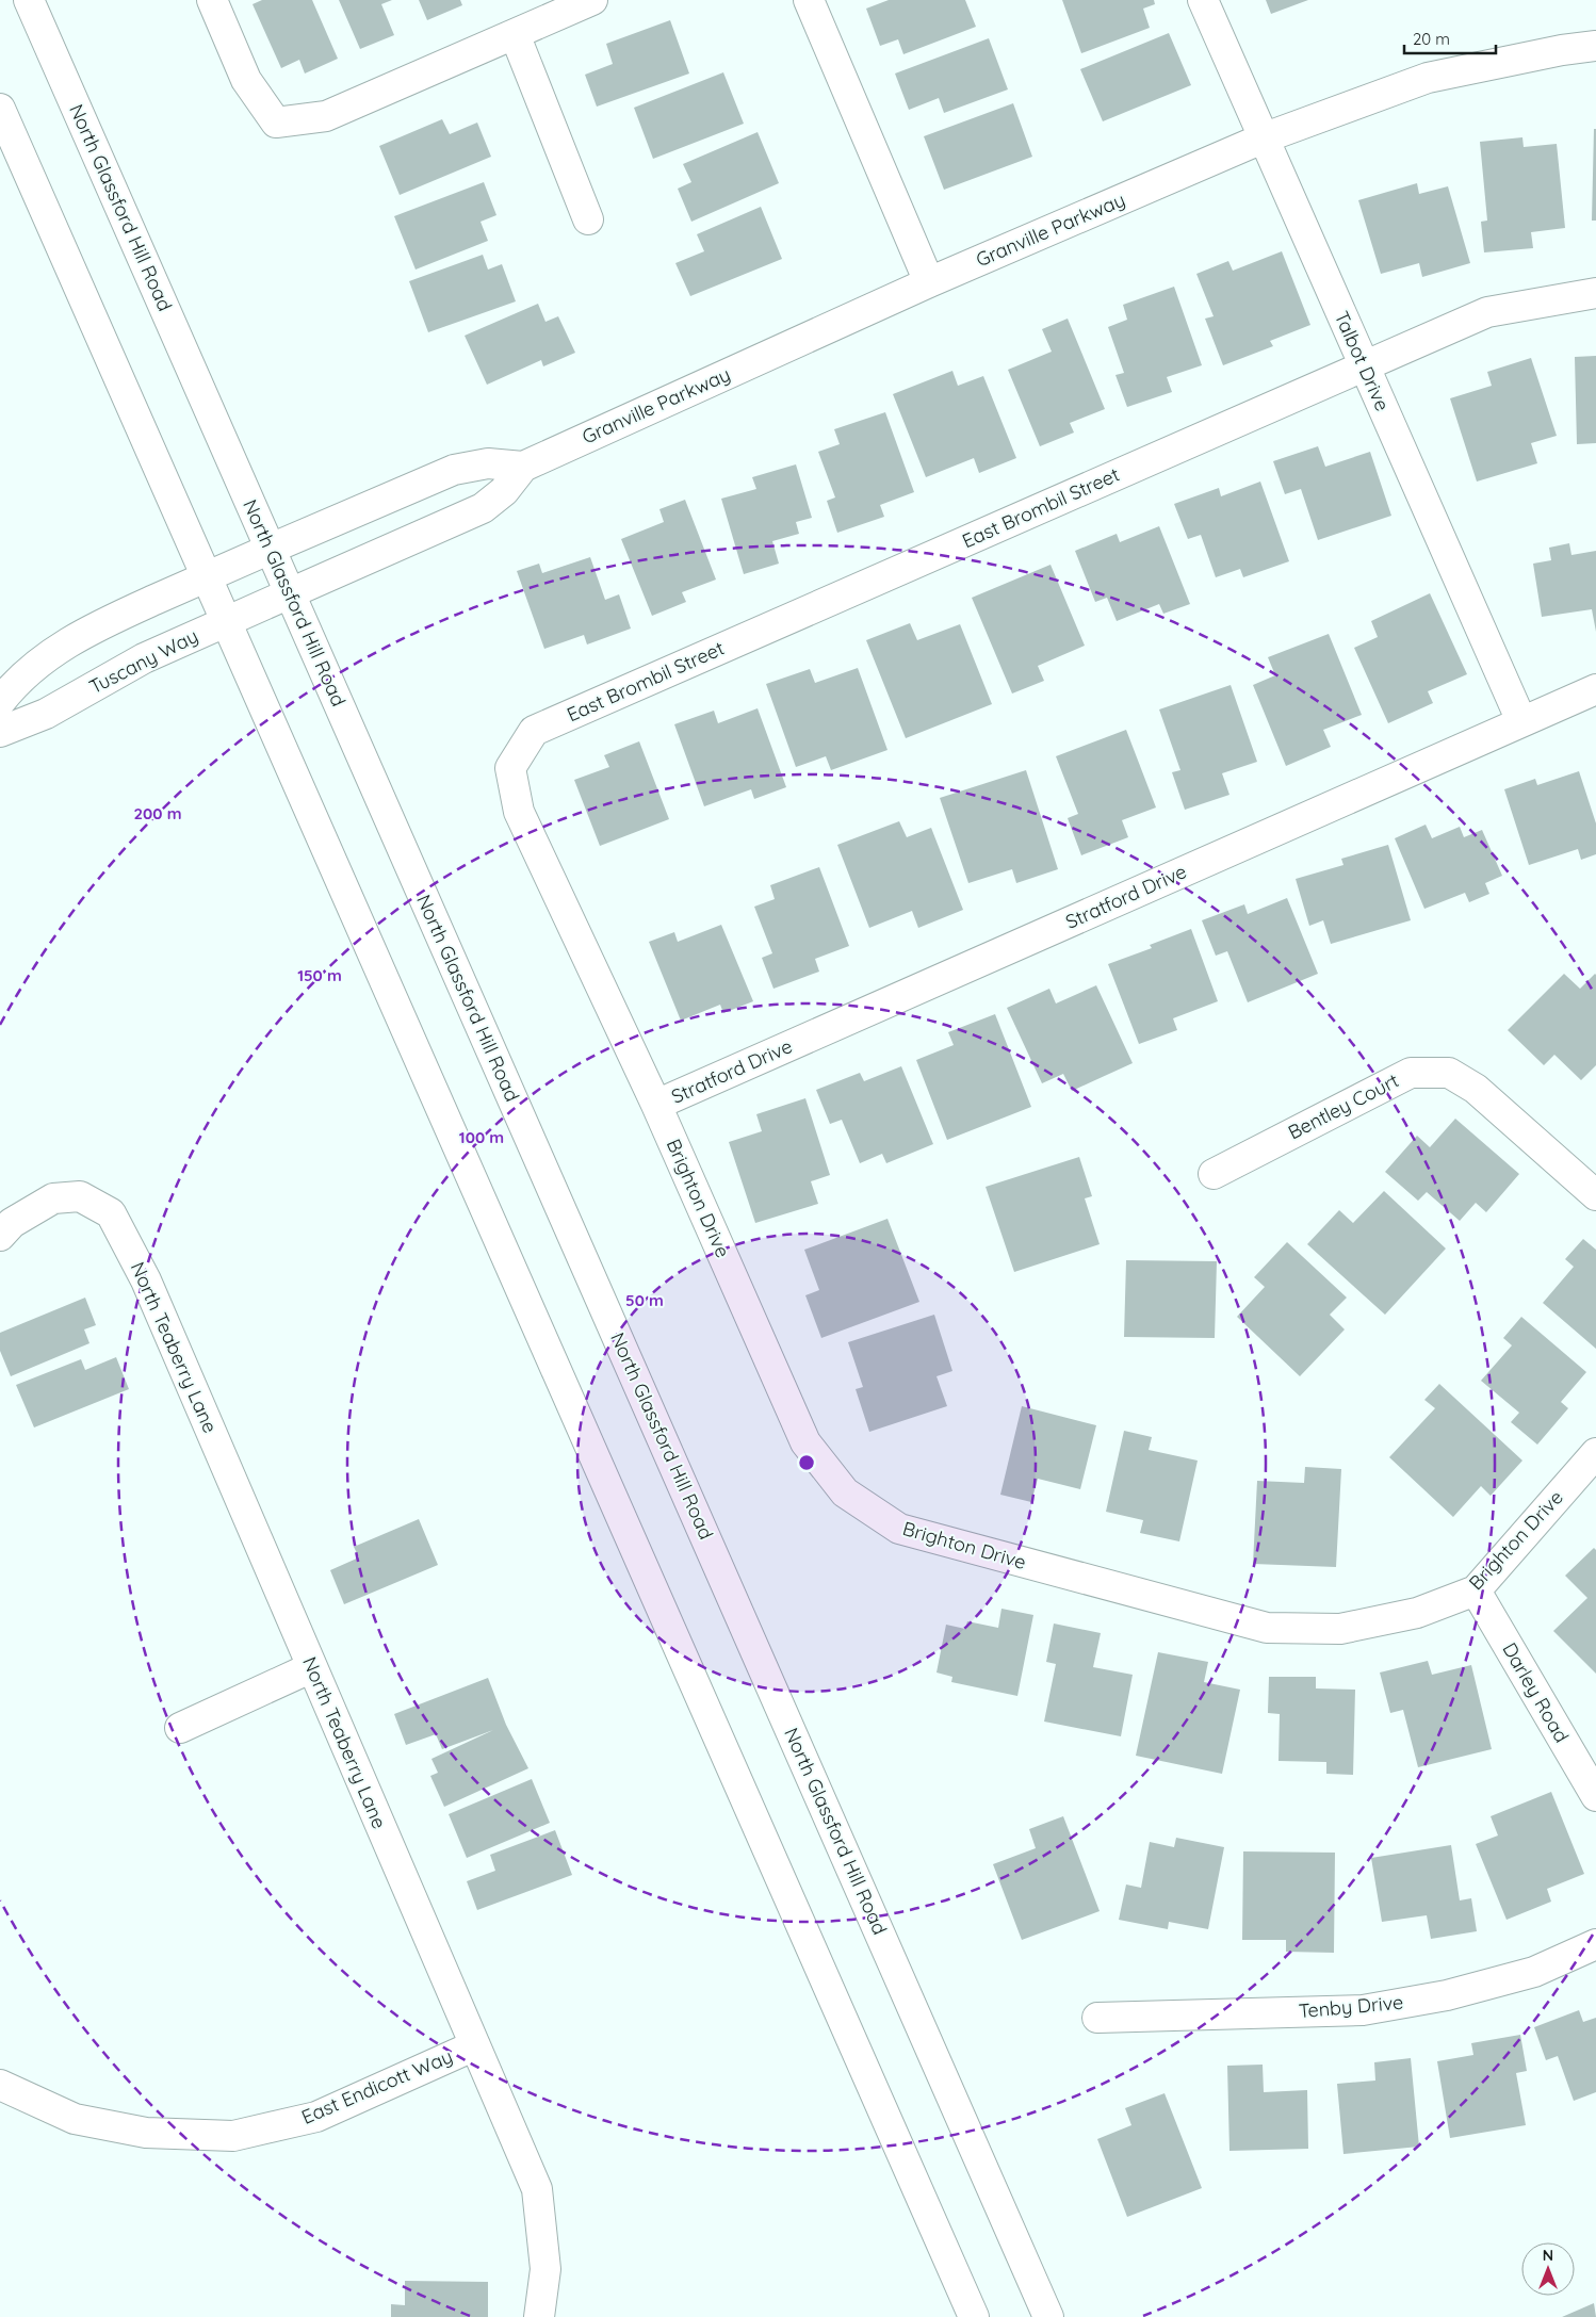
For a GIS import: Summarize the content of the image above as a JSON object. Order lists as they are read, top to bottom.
{
  "streets": {
    "street": [
      "North Glassford Hill Road",
      "Granville Parkway",
      "Talbot Drive",
      "East Brombil Street",
      "Tuscany Way",
      "Stratford Drive",
      "Bentley Court",
      "Brighton Drive",
      "North Teaberry Lane",
      "Darley Road",
      "Tenby Drive",
      "East Endicott Way"
    ]
  },
  "crossings": [
    ["North Glassford Hill Road", "Granville Parkway"],
    ["North Glassford Hill Road", "Tuscany Way"],
    ["Granville Parkway", "Talbot Drive"],
    ["Granville Parkway", "Tuscany Way"],
    ["Talbot Drive", "East Brombil Street"],
    ["Talbot Drive", "Stratford Drive"],
    ["East Brombil Street", "Brighton Drive"],
    ["Stratford Drive", "Brighton Drive"],
    ["Brighton Drive", "Darley Road"],
    ["North Teaberry Lane", "East Endicott Way"]
  ],
  "scale_bar": "20 m",
  "north": "top",
  "rings": [
    "200 m",
    "150 m",
    "100 m",
    "50 m"
  ]
}
